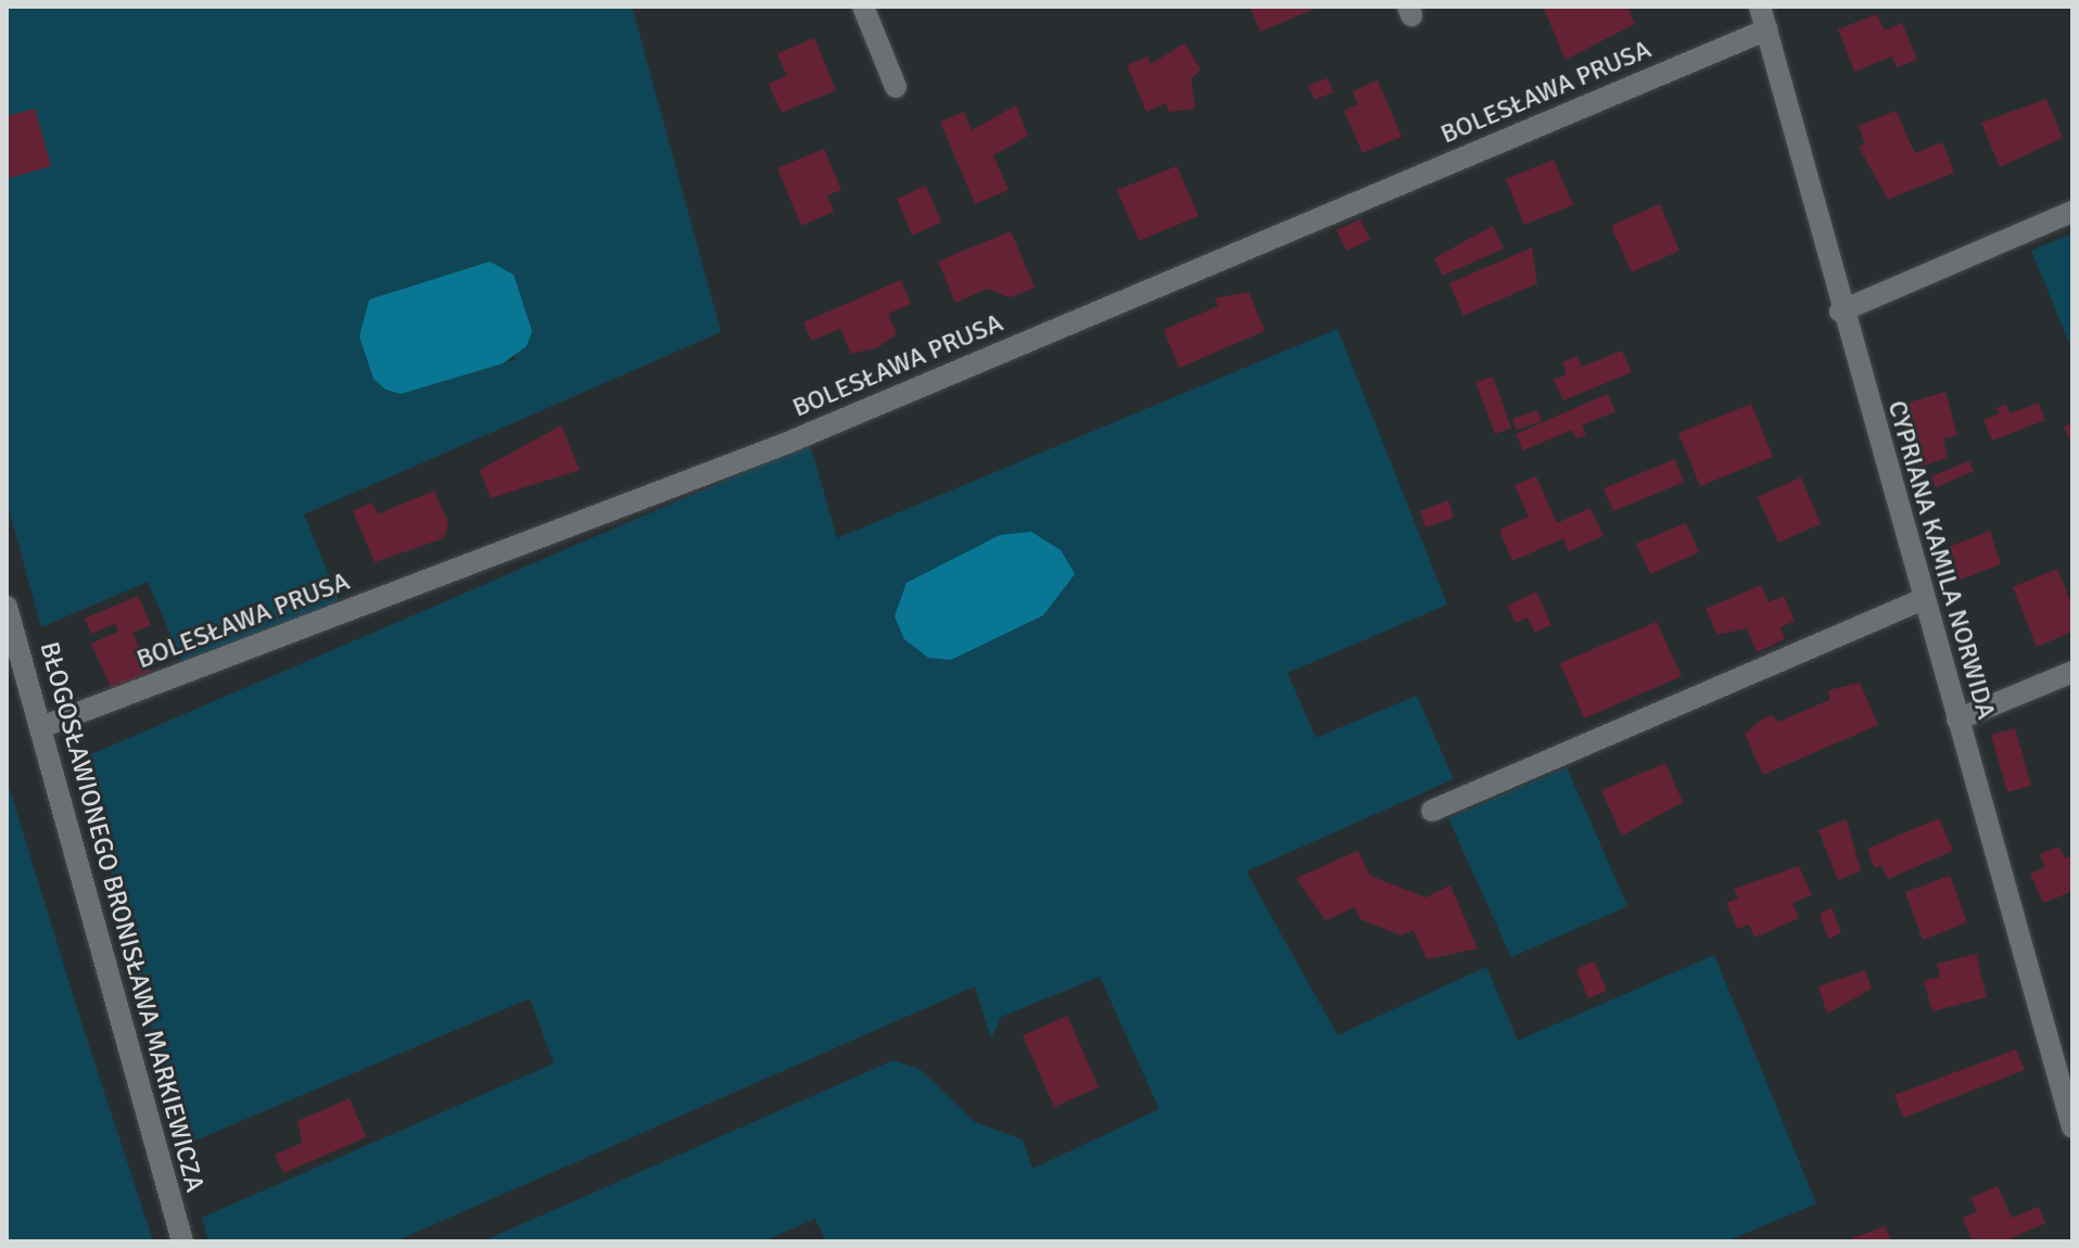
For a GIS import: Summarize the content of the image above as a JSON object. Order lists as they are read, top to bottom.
{
  "streets": {
    "street": ["BOLESŁAWA PRUSA", "CYPRIANA KAMILA NORWIDA", "BŁOGOSŁAWIONEGO BRONISŁAWA MARKIEWICZA"]
  },
  "crossings": [
    ["BOLESŁAWA PRUSA", "CYPRIANA KAMILA NORWIDA"],
    ["BOLESŁAWA PRUSA", "BŁOGOSŁAWIONEGO BRONISŁAWA MARKIEWICZA"]
  ]
}
